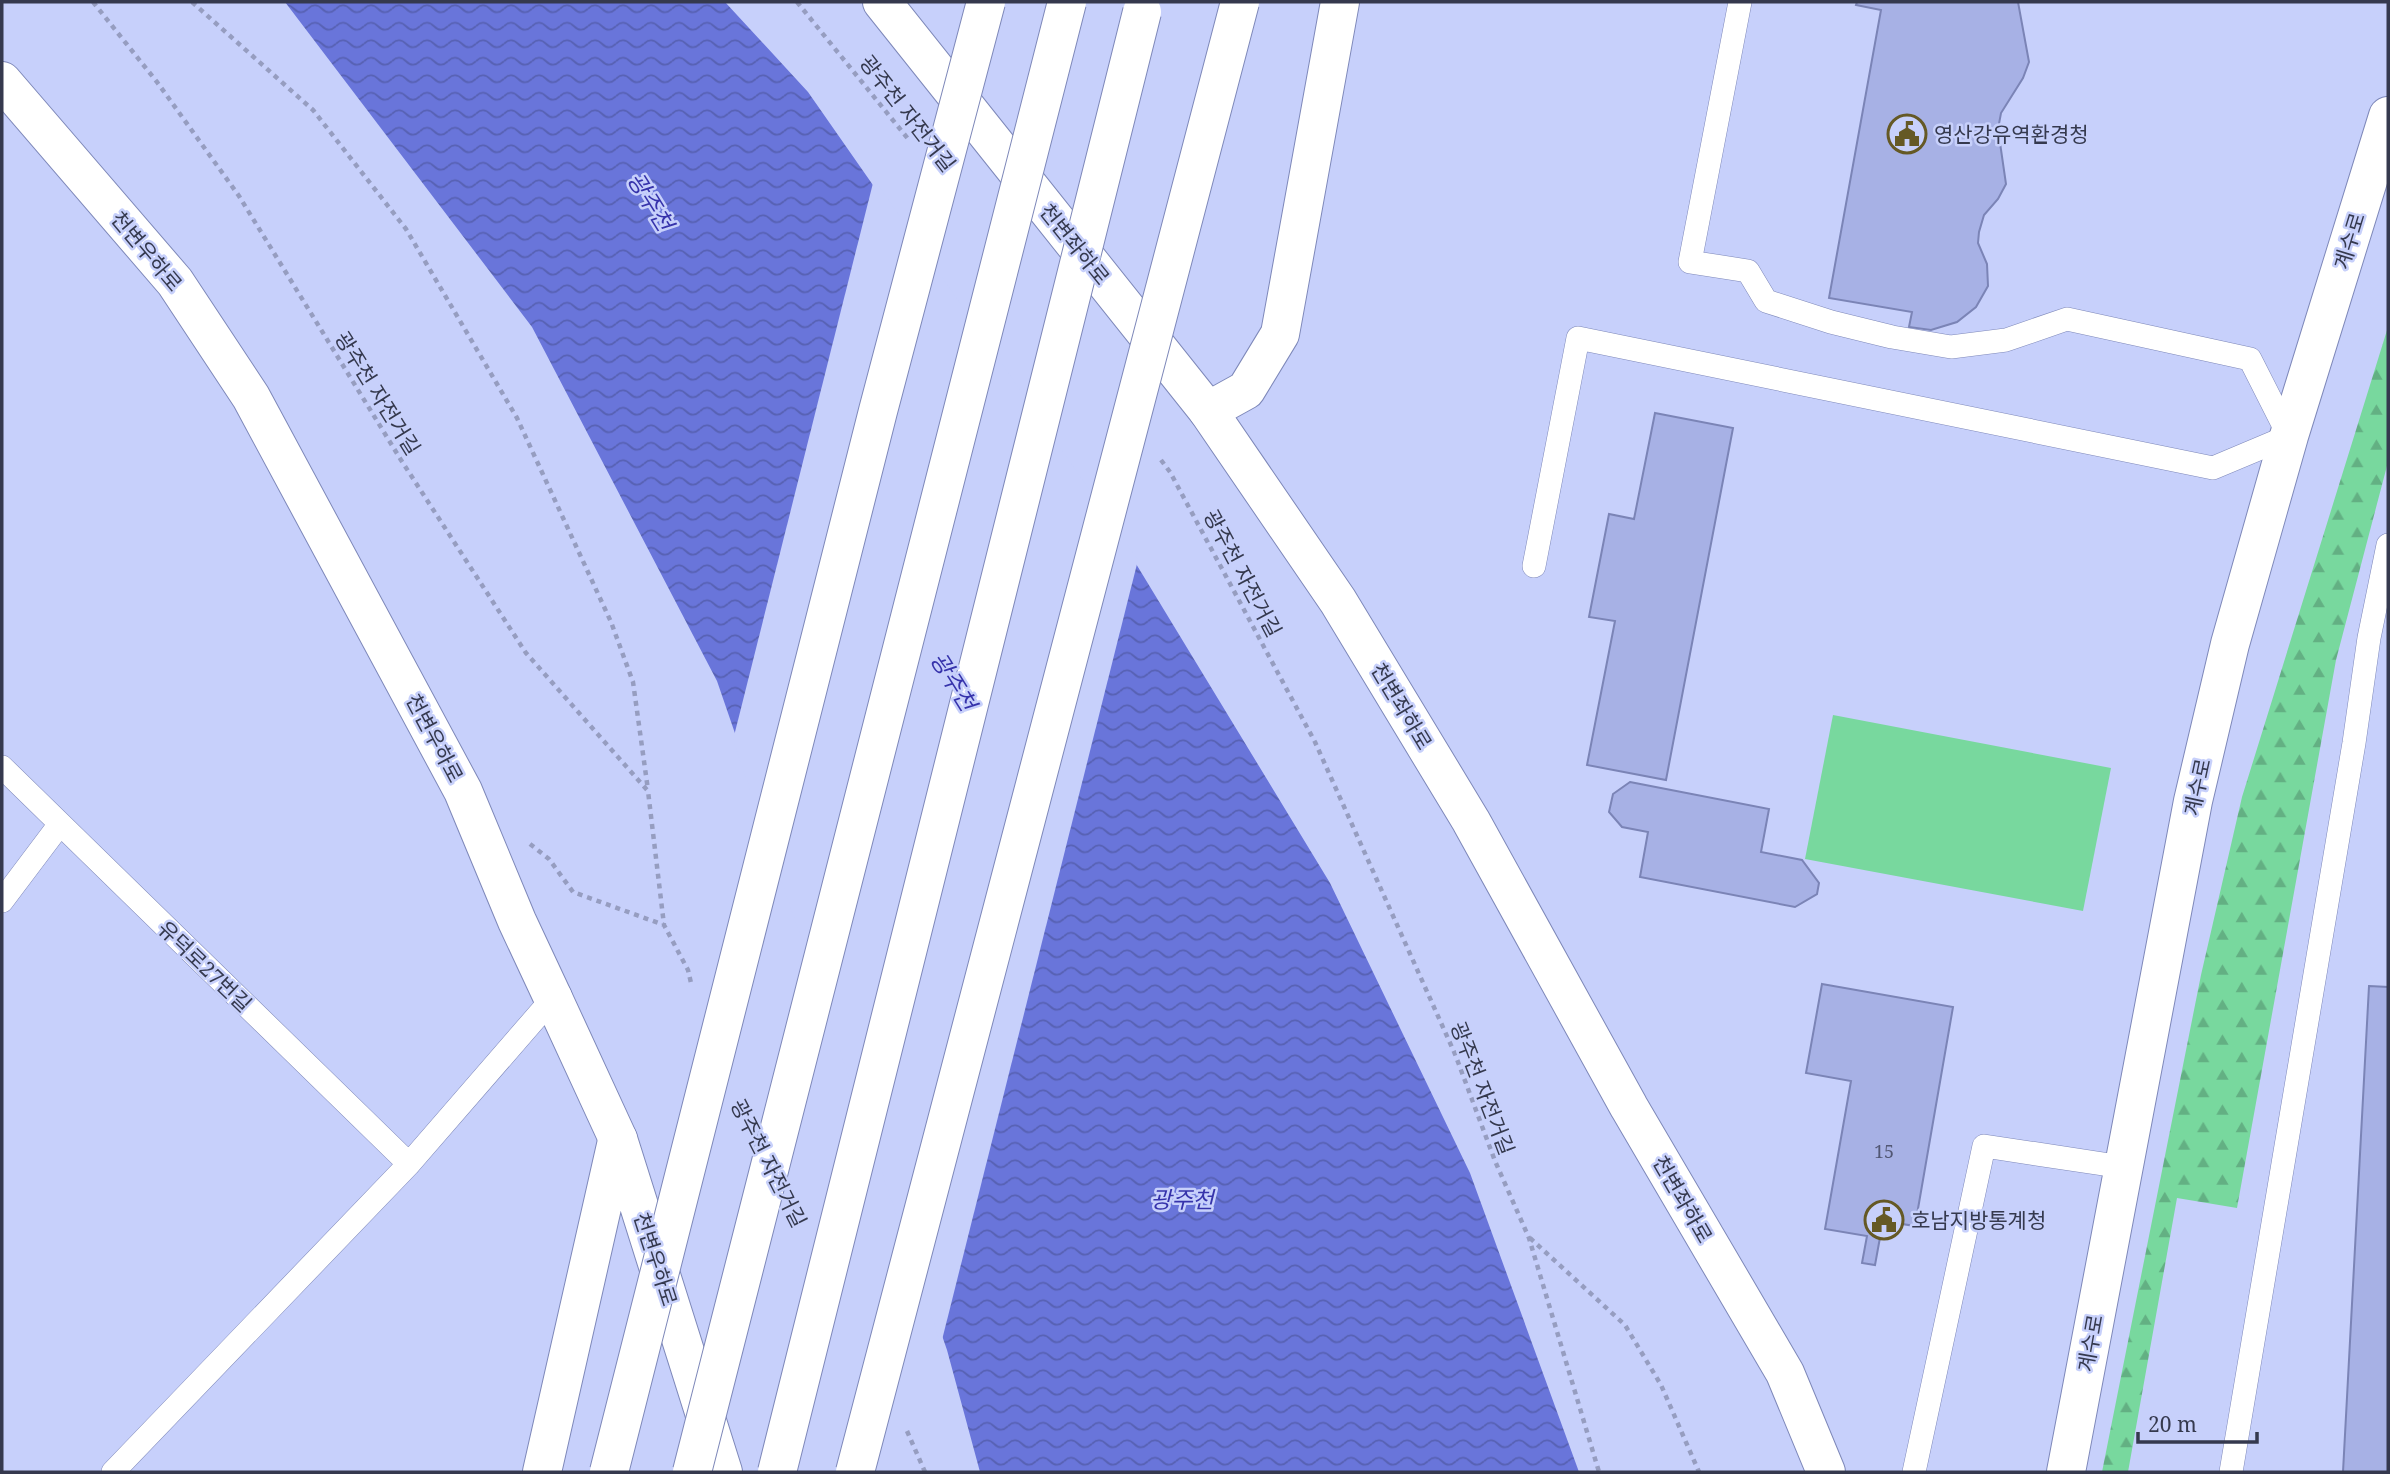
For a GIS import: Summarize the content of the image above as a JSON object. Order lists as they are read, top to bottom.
{
  "streets": {
    "main road": ["계수로", "천변좌하로", "천변우하로"],
    "lane": ["유덕로27번길"],
    "path": ["광주천 자전거길"]
  },
  "water": ["광주천"],
  "places": {
    "public building": ["영산강유역환경청", "호남지방통계청"]
  },
  "house_numbers": ["15"],
  "scale_bar": "20 m"
}
